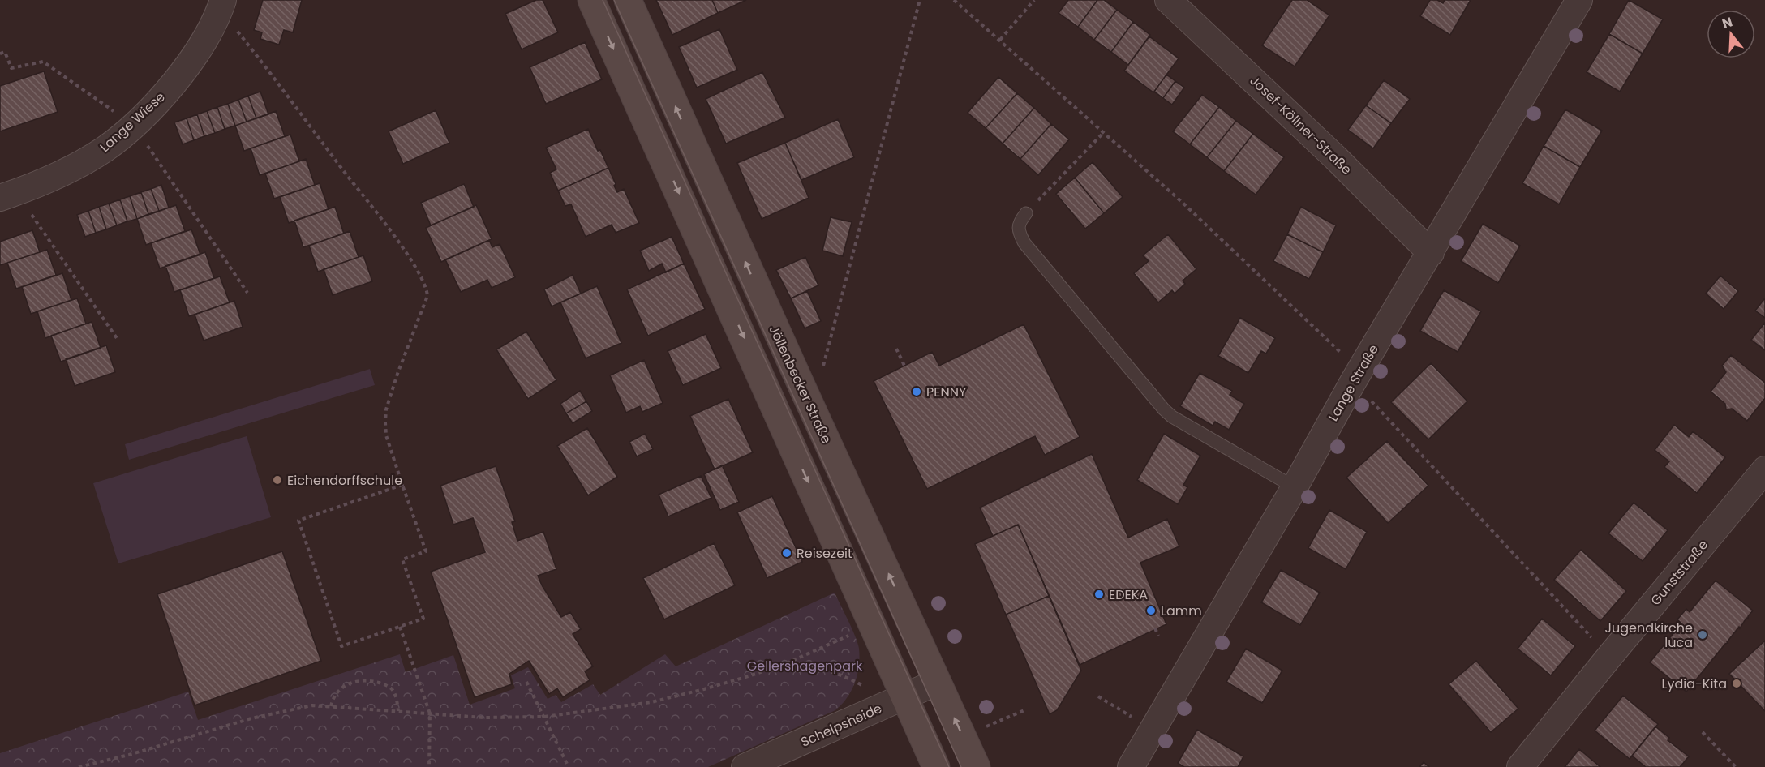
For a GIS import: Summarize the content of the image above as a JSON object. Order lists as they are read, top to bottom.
{
  "streets": {
    "main road": ["Jöllenbecker Straße"],
    "street": [
      "Lange Wiese",
      "Josef-Köllner-Straße",
      "Lange Straße",
      "Gunststraße",
      "Schelpsheide"
    ]
  },
  "crossings": [
    ["Josef-Köllner-Straße", "Lange Straße"],
    ["Jöllenbecker Straße", "Schelpsheide"]
  ],
  "parks": ["Gellershagenpark"],
  "places": [
    "PENNY",
    "Eichendorffschule",
    "Reisezeit",
    "EDEKA",
    "Lamm",
    "Jugendkirche luca",
    "Lydia-Kita"
  ],
  "north": "top"
}
